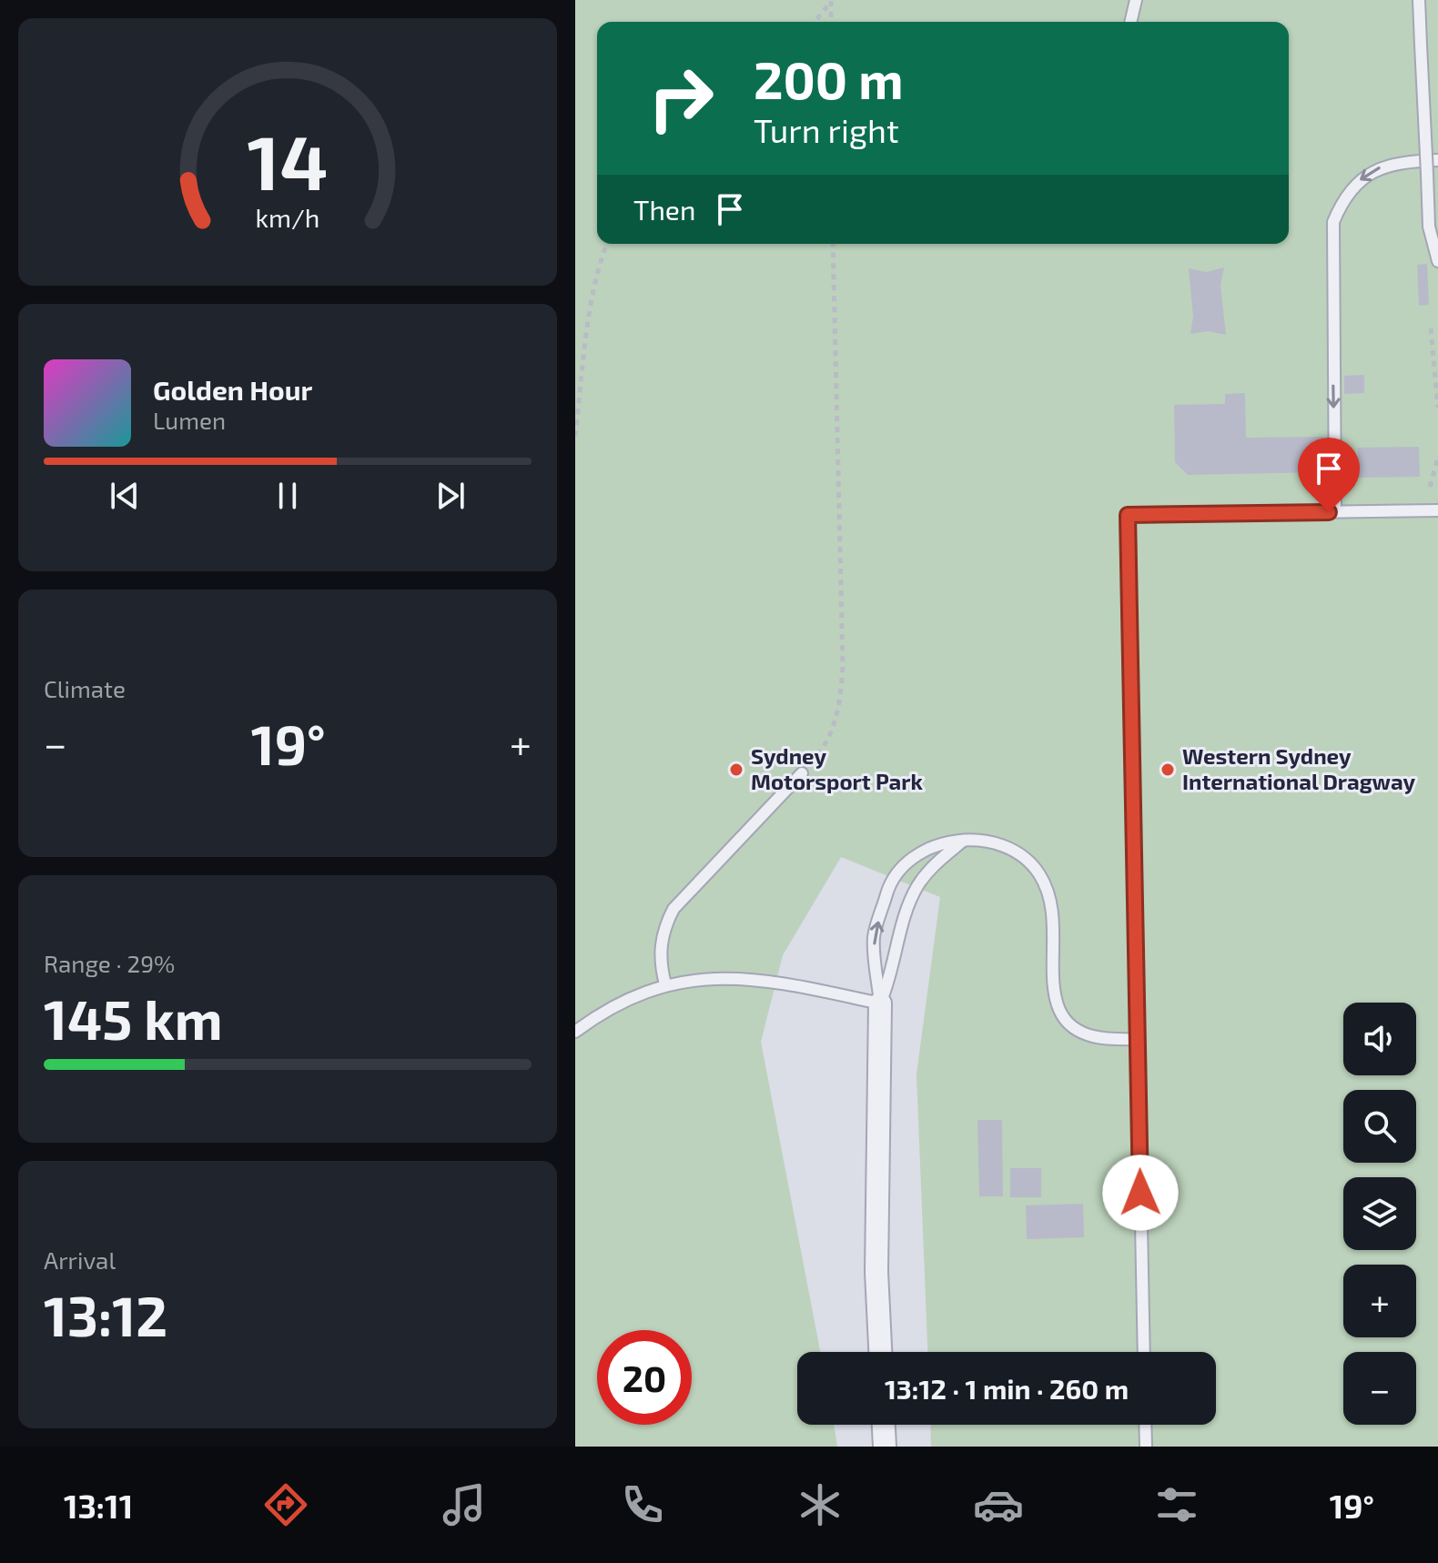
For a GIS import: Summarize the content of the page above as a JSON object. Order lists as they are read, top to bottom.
{
  "places": ["Sydney Motorsport Park", "Western Sydney International Dragway"],
  "page": {
    "turn": ["200 m", "Turn right"],
    "then": "Then",
    "song": ["Golden Hour", "Lumen"],
    "tile": [
      "Climate",
      ["Range · 29%", "145 km"],
      ["Arrival", "13:12"]
    ],
    "heat": ["−", "19°", "+"],
    "map_buttons": ["+", "−"],
    "limit": "20",
    "trip": "13:12 · 1 min · 260 m",
    "tabs": ["13:11", "19°"],
    "gauge": ["14", "km/h"]
  }
}
